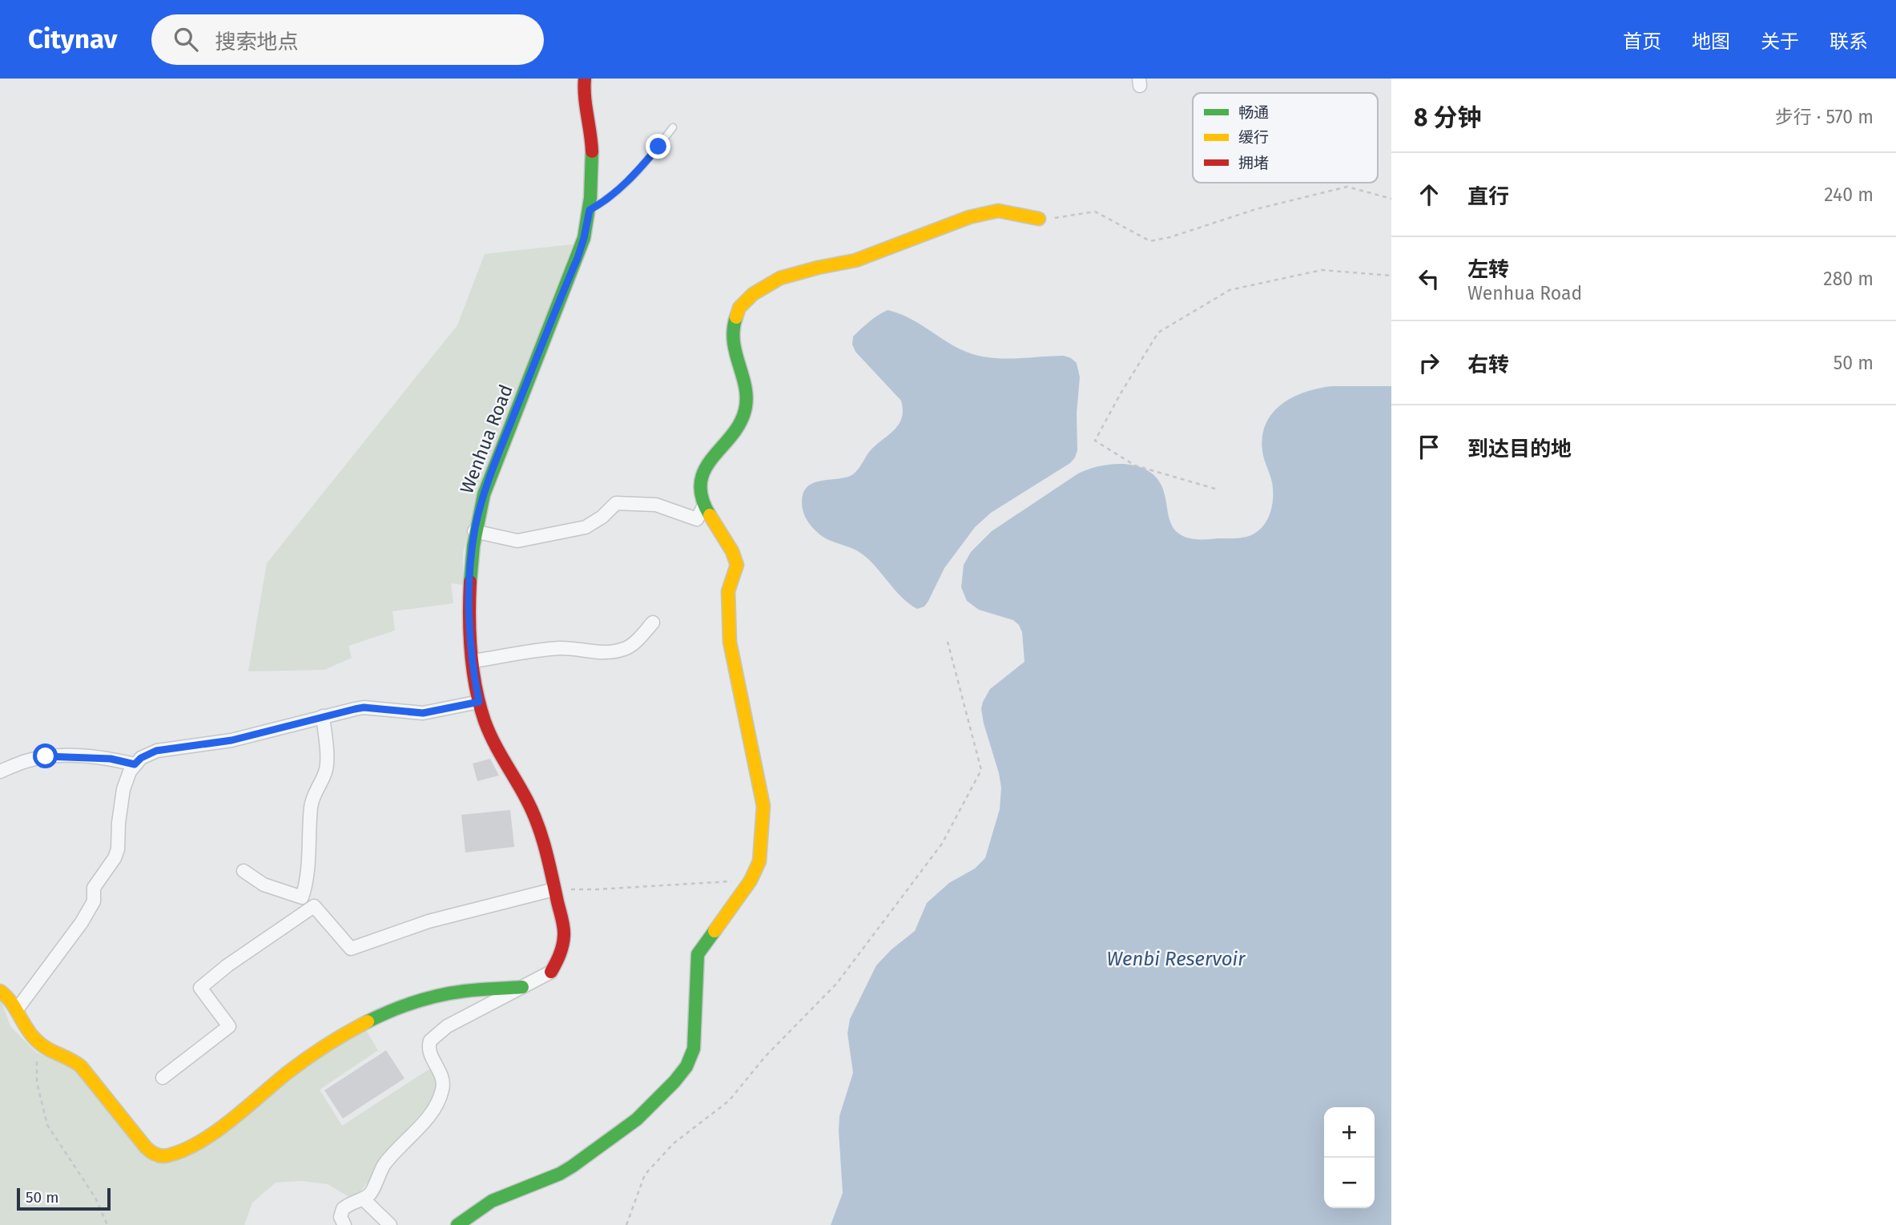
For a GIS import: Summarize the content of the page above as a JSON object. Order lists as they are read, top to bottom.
{
  "streets": {
    "street": ["Wenhua Road"]
  },
  "water": ["Wenbi Reservoir"],
  "legend": ["畅通", "缓行", "拥堵"],
  "scale_bar": "50 m",
  "page": {
    "header": "Citynav",
    "search": "搜索地点",
    "nav": [
      "首页",
      "地图",
      "关于",
      "联系"
    ],
    "heading": ["8 分钟", "步行 · 570 m"],
    "list": [
      ["直行", "240 m"],
      ["左转", "Wenhua Road", "280 m"],
      ["右转", "50 m"],
      "到达目的地"
    ],
    "map_buttons": ["+", "−"],
    "scale": "50 m"
  }
}
